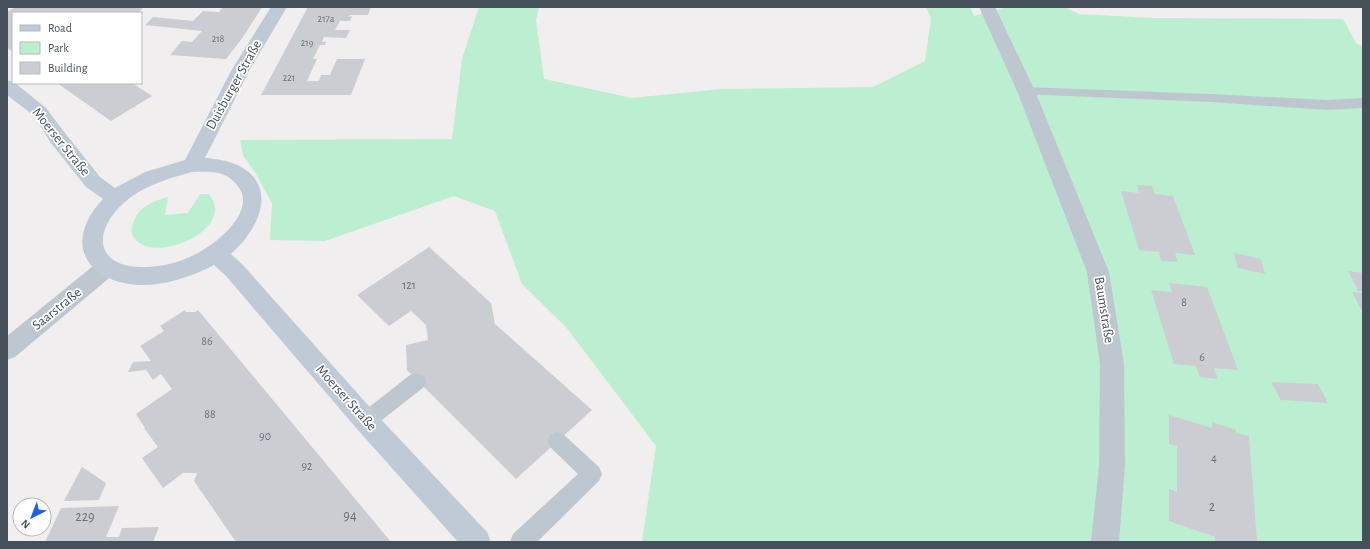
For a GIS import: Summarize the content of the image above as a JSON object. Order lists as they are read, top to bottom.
{
  "streets": {
    "main road": ["Duisburger Straße", "Moerser Straße"],
    "street": ["Saarstraße", "Baumstraße"]
  },
  "crossings": [
    ["Duisburger Straße", "Moerser Straße"],
    ["Duisburger Straße", "Saarstraße"],
    ["Moerser Straße", "Saarstraße"]
  ],
  "house_numbers": [
    "217a",
    "218",
    "219",
    "221",
    "121",
    "8",
    "86",
    "6",
    "88",
    "90",
    "4",
    "92",
    "2",
    "94",
    "229"
  ],
  "legend": ["Road", "Park", "Building"],
  "north": "bottom left"
}
